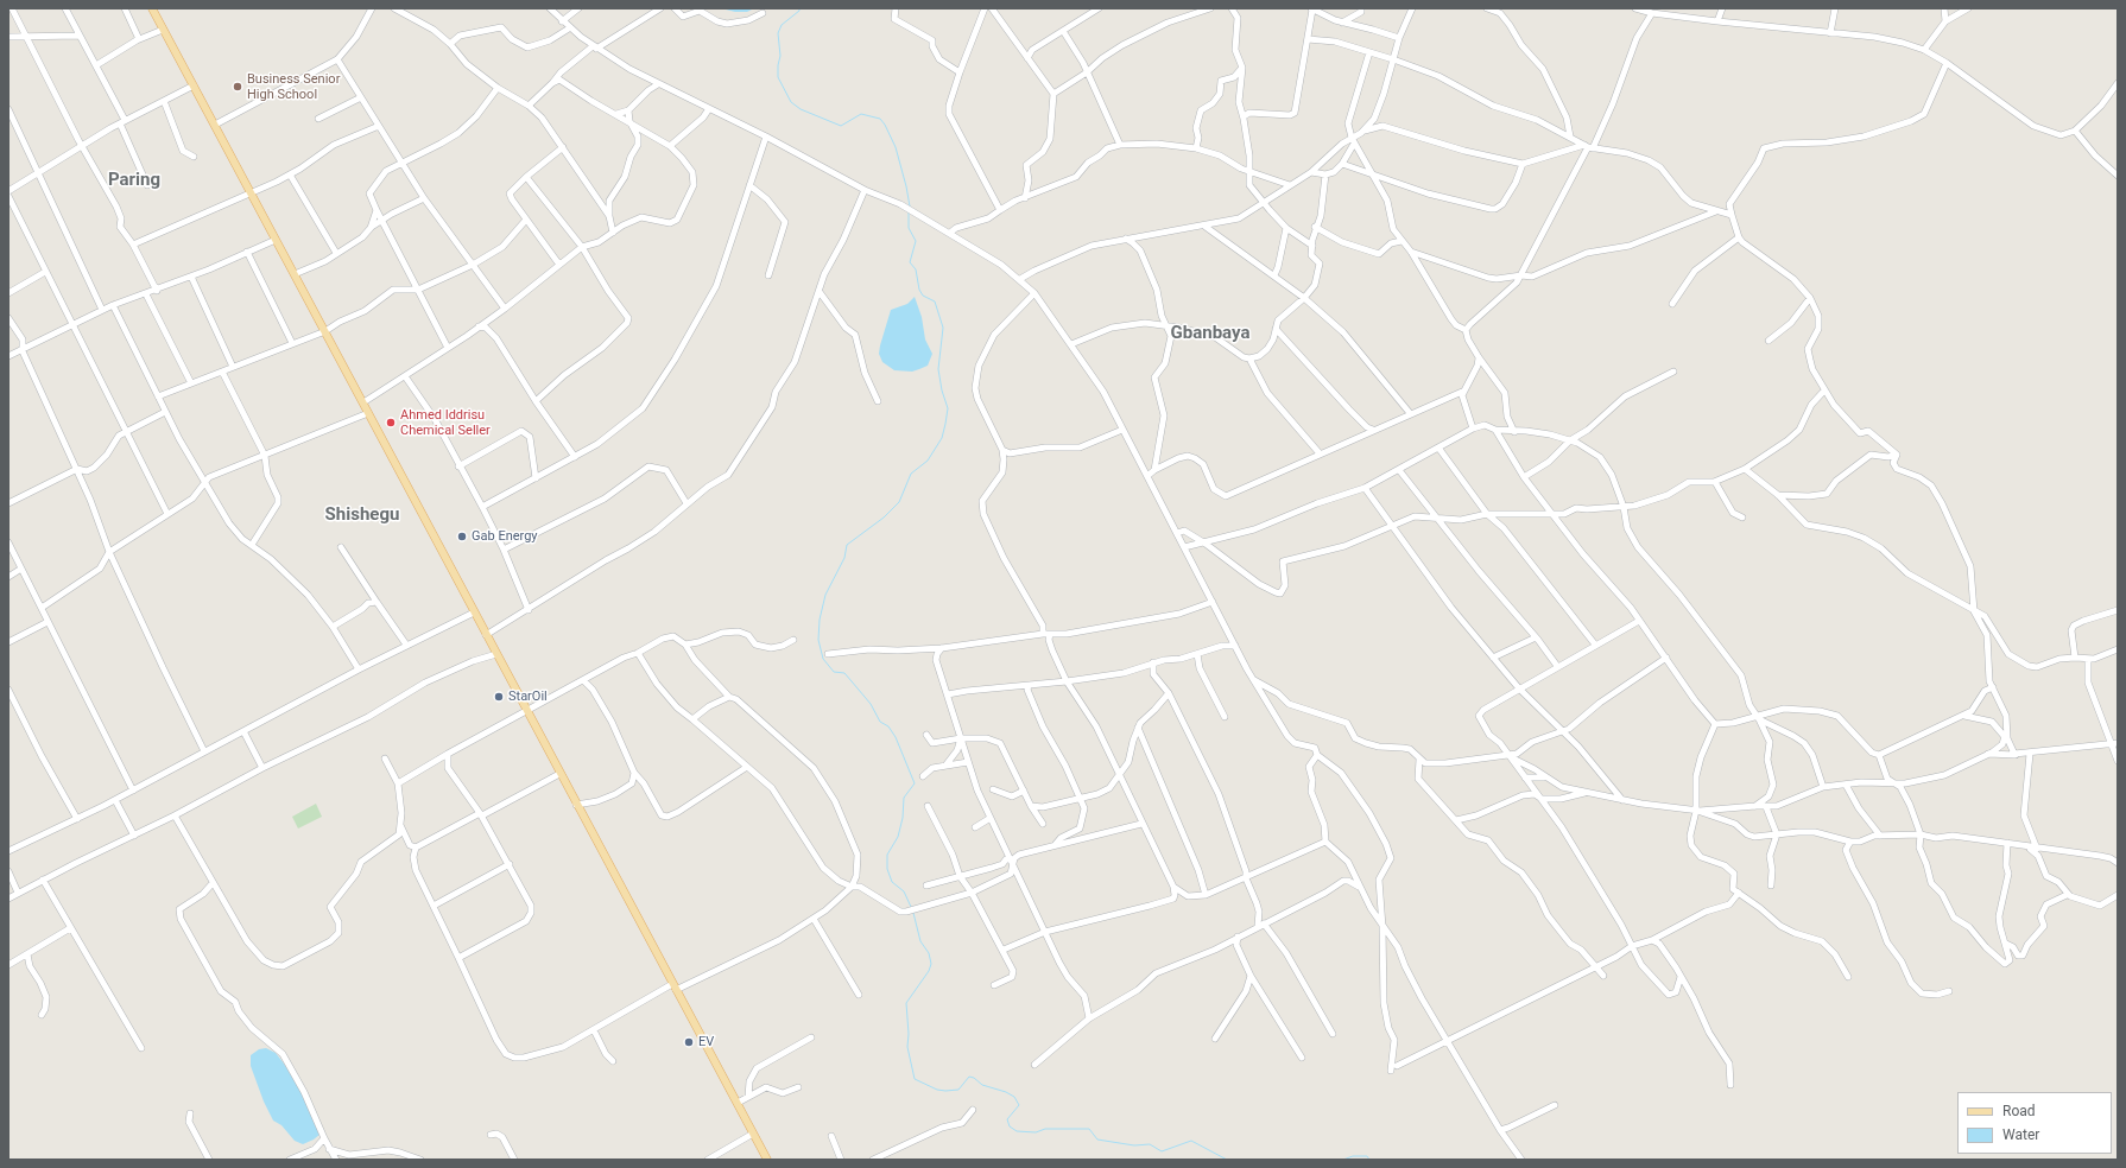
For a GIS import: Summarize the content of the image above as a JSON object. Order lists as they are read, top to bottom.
{
  "districts": ["Paring", "Gbanbaya", "Shishegu"],
  "places": [
    "Business Senior High School",
    "Ahmed Iddrisu Chemical Seller",
    "Gab Energy",
    "StarOil",
    "EV"
  ],
  "legend": ["Road", "Water"]
}
